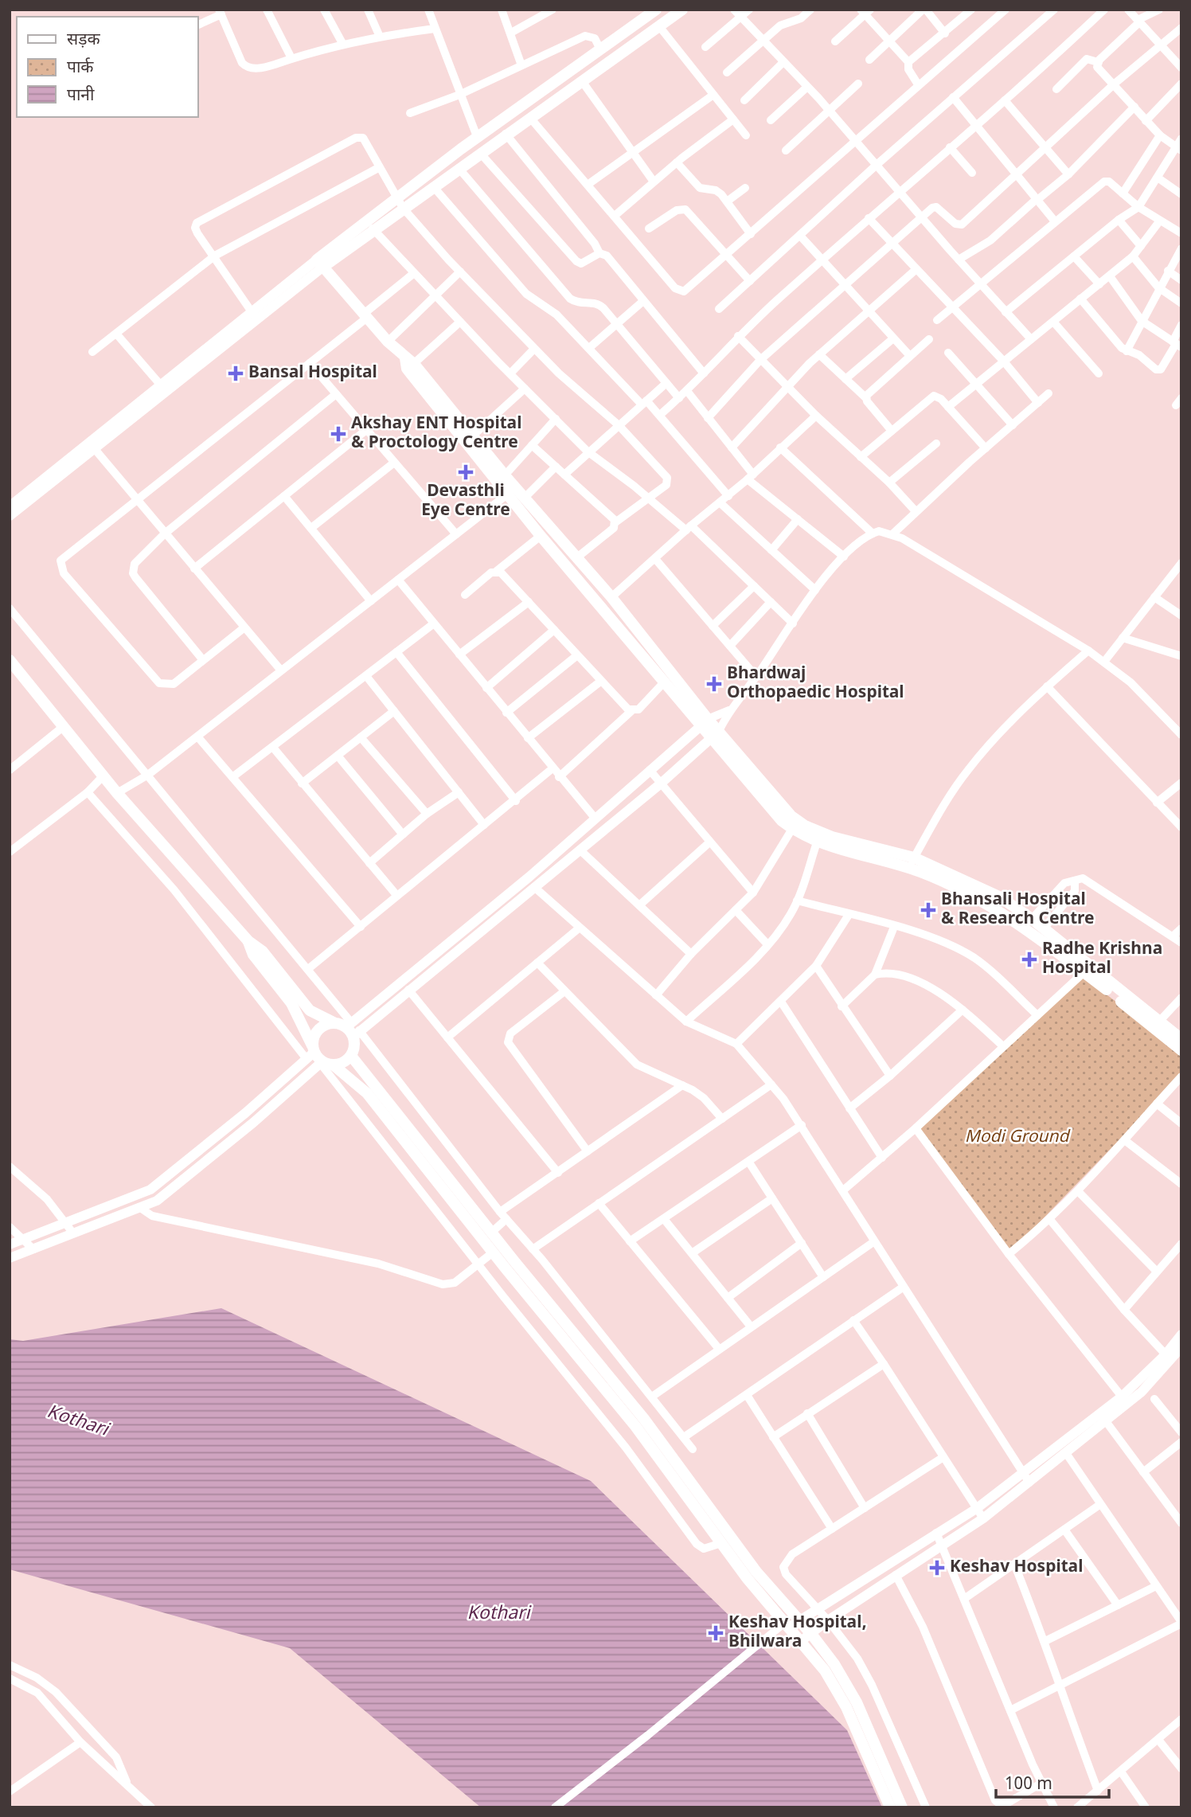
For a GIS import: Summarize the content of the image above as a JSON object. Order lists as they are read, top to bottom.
{
  "water": ["Kothari"],
  "parks": ["Modi Ground"],
  "places": {
    "health": [
      "Bansal Hospital",
      "Akshay ENT Hospital & Proctology Centre",
      "Devasthli Eye Centre",
      "Bhardwaj Orthopaedic Hospital",
      "Bhansali Hospital & Research Centre",
      "Radhe Krishna Hospital",
      "Keshav Hospital",
      "Keshav Hospital, Bhilwara"
    ]
  },
  "legend": ["सड़क", "पार्क", "पानी"],
  "scale_bar": "100 m"
}
